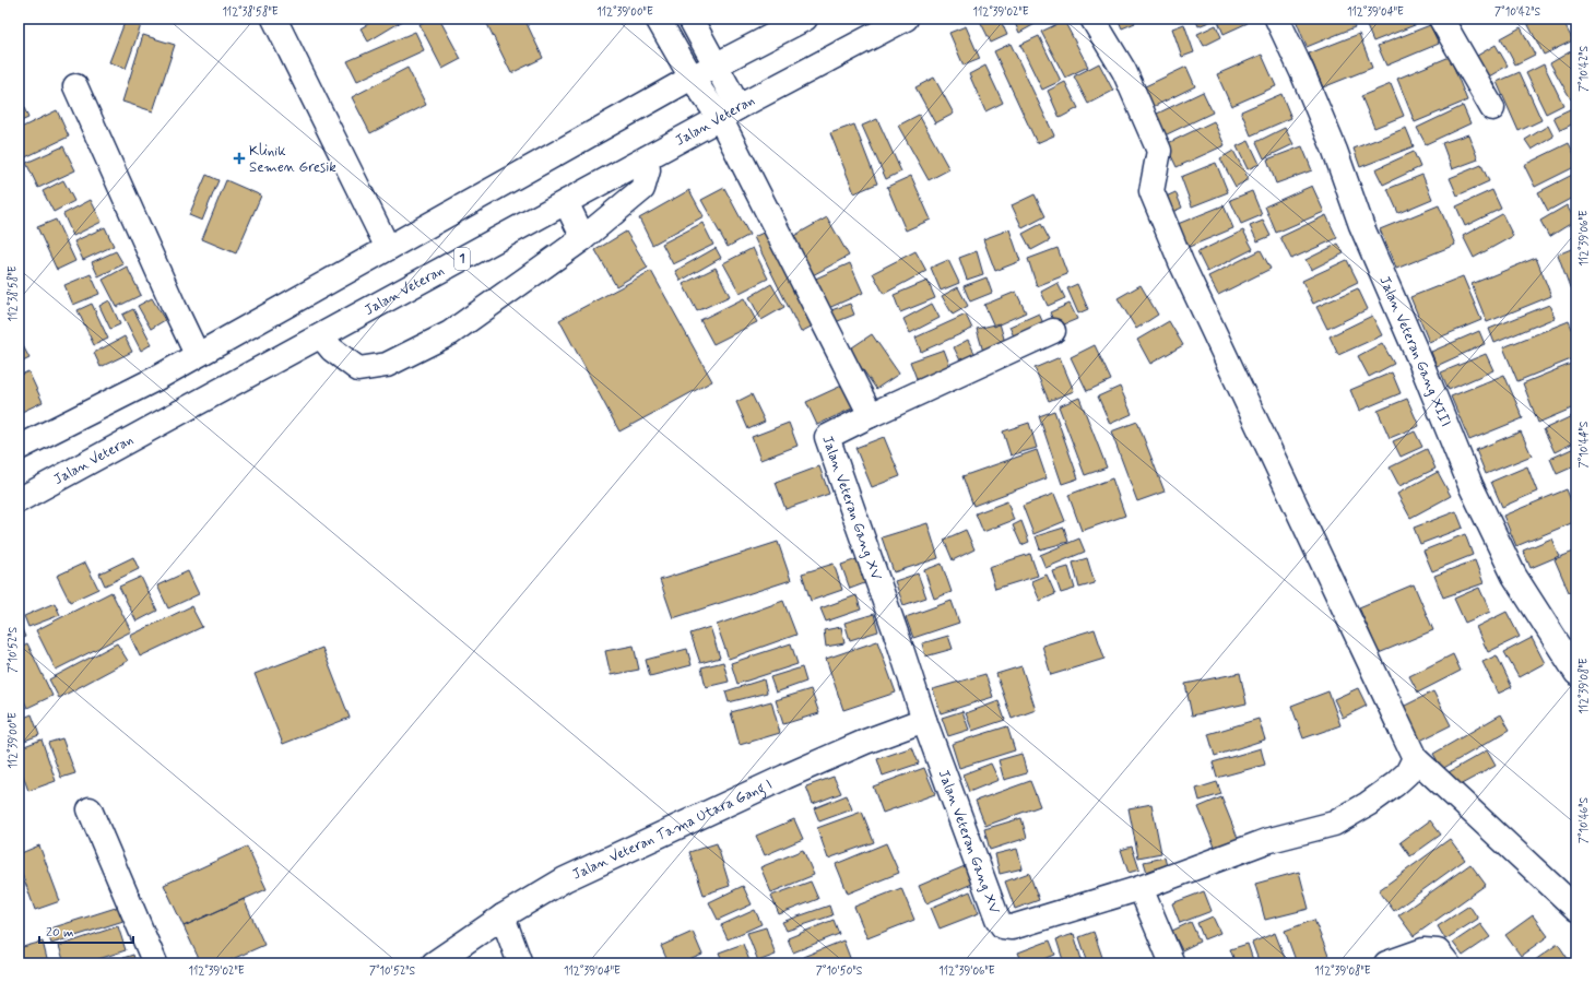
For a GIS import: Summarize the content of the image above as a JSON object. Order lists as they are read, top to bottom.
{
  "streets": {
    "main road": [
      "Jalan Veteran",
      "1",
      "Jalan Veteran Gang XIII",
      "Jalan Veteran Gang XV",
      "Jalan Veteran Tama Utara Gang I"
    ]
  },
  "crossings": [
    ["Jalan Veteran Gang XV", "Jalan Veteran Tama Utara Gang I"]
  ],
  "places": {
    "health": ["Klinik Semen Gresik"]
  },
  "scale_bar": "20 m",
  "coordinates": [
    "112°38'58\"E",
    "112°39'00\"E",
    "112°39'02\"E",
    "112°39'04\"E",
    "7°10'42\"S",
    "112°39'06\"E",
    "7°10'44\"S",
    "7°10'52\"S",
    "112°39'08\"E",
    "7°10'46\"S",
    "7°10'50\"S"
  ]
}
